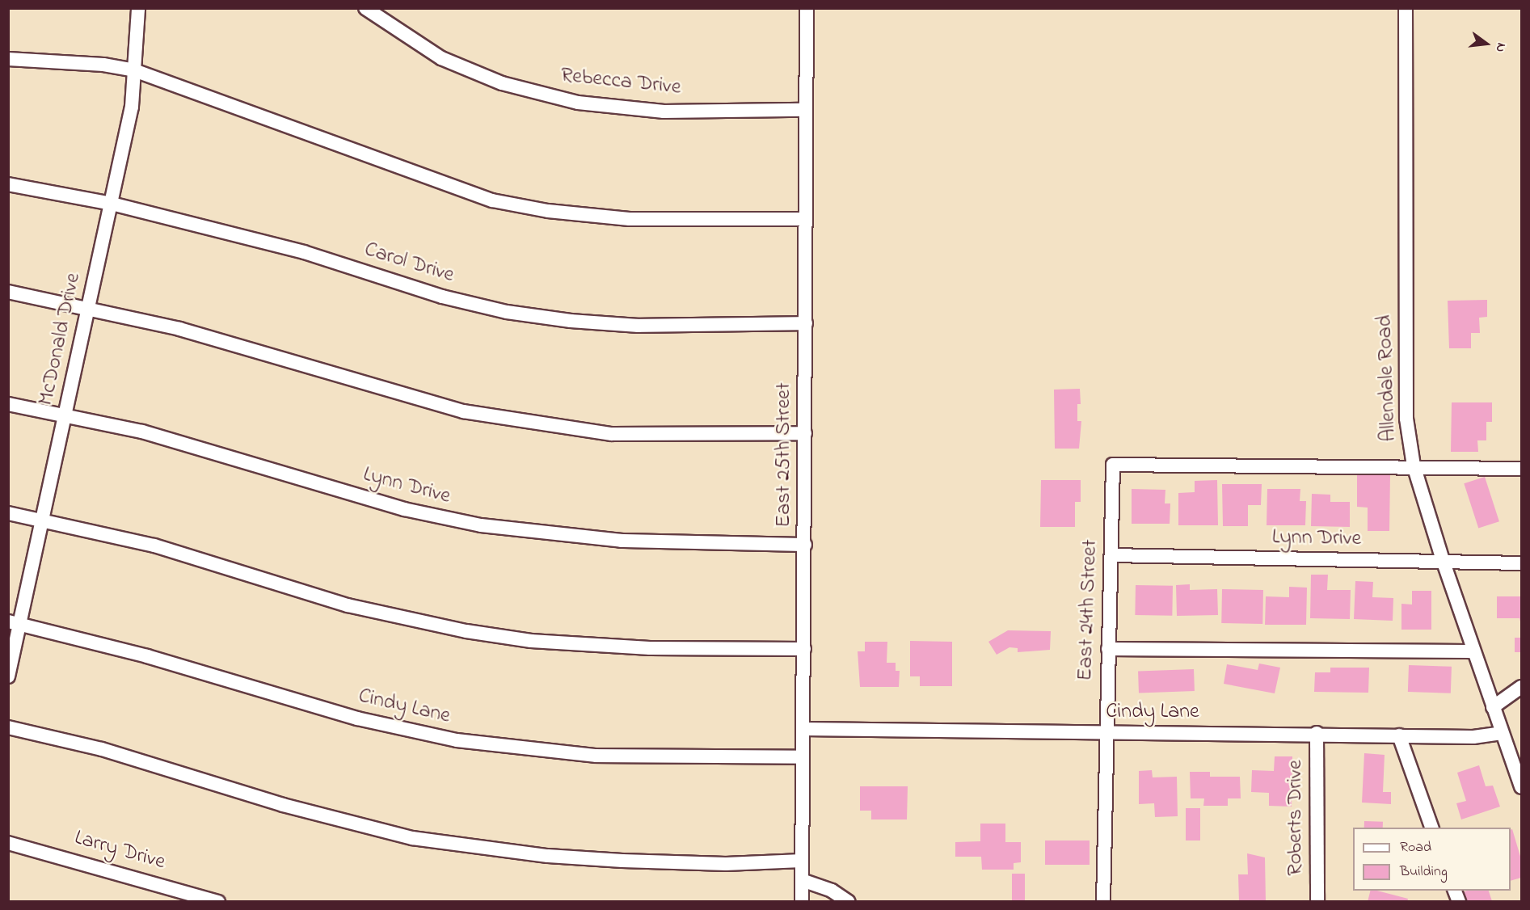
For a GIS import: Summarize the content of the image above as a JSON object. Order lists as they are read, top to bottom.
{
  "streets": {
    "street": [
      "Rebecca Drive",
      "Carol Drive",
      "McDonald Drive",
      "Allendale Road",
      "East 25th Street",
      "Lynn Drive",
      "East 24th Street",
      "Cindy Lane",
      "Roberts Drive",
      "Larry Drive"
    ]
  },
  "crossings": [
    ["Rebecca Drive", "East 25th Street"],
    ["Carol Drive", "McDonald Drive"],
    ["Carol Drive", "East 25th Street"],
    ["McDonald Drive", "Lynn Drive"],
    ["McDonald Drive", "Cindy Lane"],
    ["Allendale Road", "Lynn Drive"],
    ["Allendale Road", "East 24th Street"],
    ["Allendale Road", "Cindy Lane"],
    ["East 25th Street", "Lynn Drive"],
    ["East 25th Street", "Cindy Lane"],
    ["Lynn Drive", "East 24th Street"],
    ["East 24th Street", "Cindy Lane"],
    ["Cindy Lane", "Roberts Drive"]
  ],
  "legend": ["Road", "Building"],
  "north": "right"
}
